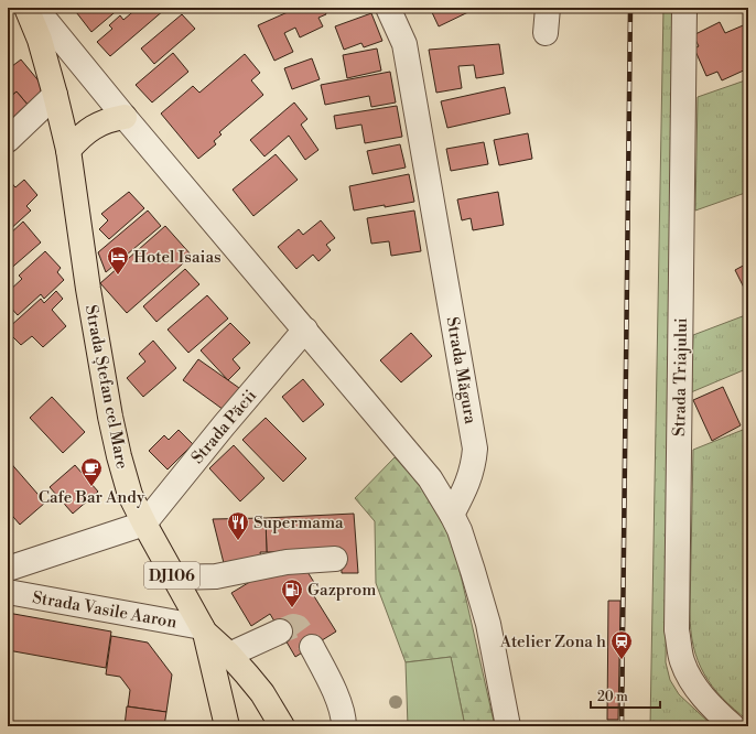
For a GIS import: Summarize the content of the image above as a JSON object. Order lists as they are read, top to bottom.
{
  "streets": {
    "main road": ["Strada Ștefan cel Mare", "DJ106"],
    "street": [
      "Strada Măgura",
      "Strada Triajului",
      "Strada Păcii",
      "Strada Vasile Aaron"
    ]
  },
  "crossings": [
    ["Strada Ștefan cel Mare", "Strada Păcii"],
    ["Strada Ștefan cel Mare", "DJ106"],
    ["Strada Ștefan cel Mare", "Strada Vasile Aaron"],
    ["DJ106", "Strada Vasile Aaron"]
  ],
  "places": {
    "hotel": ["Hotel Isaias"],
    "cafe": ["Cafe Bar Andy"],
    "restaurant": ["Supermama"],
    "fuel station": ["Gazprom"],
    "station": ["Atelier Zona h"]
  },
  "scale_bar": "20 m"
}
